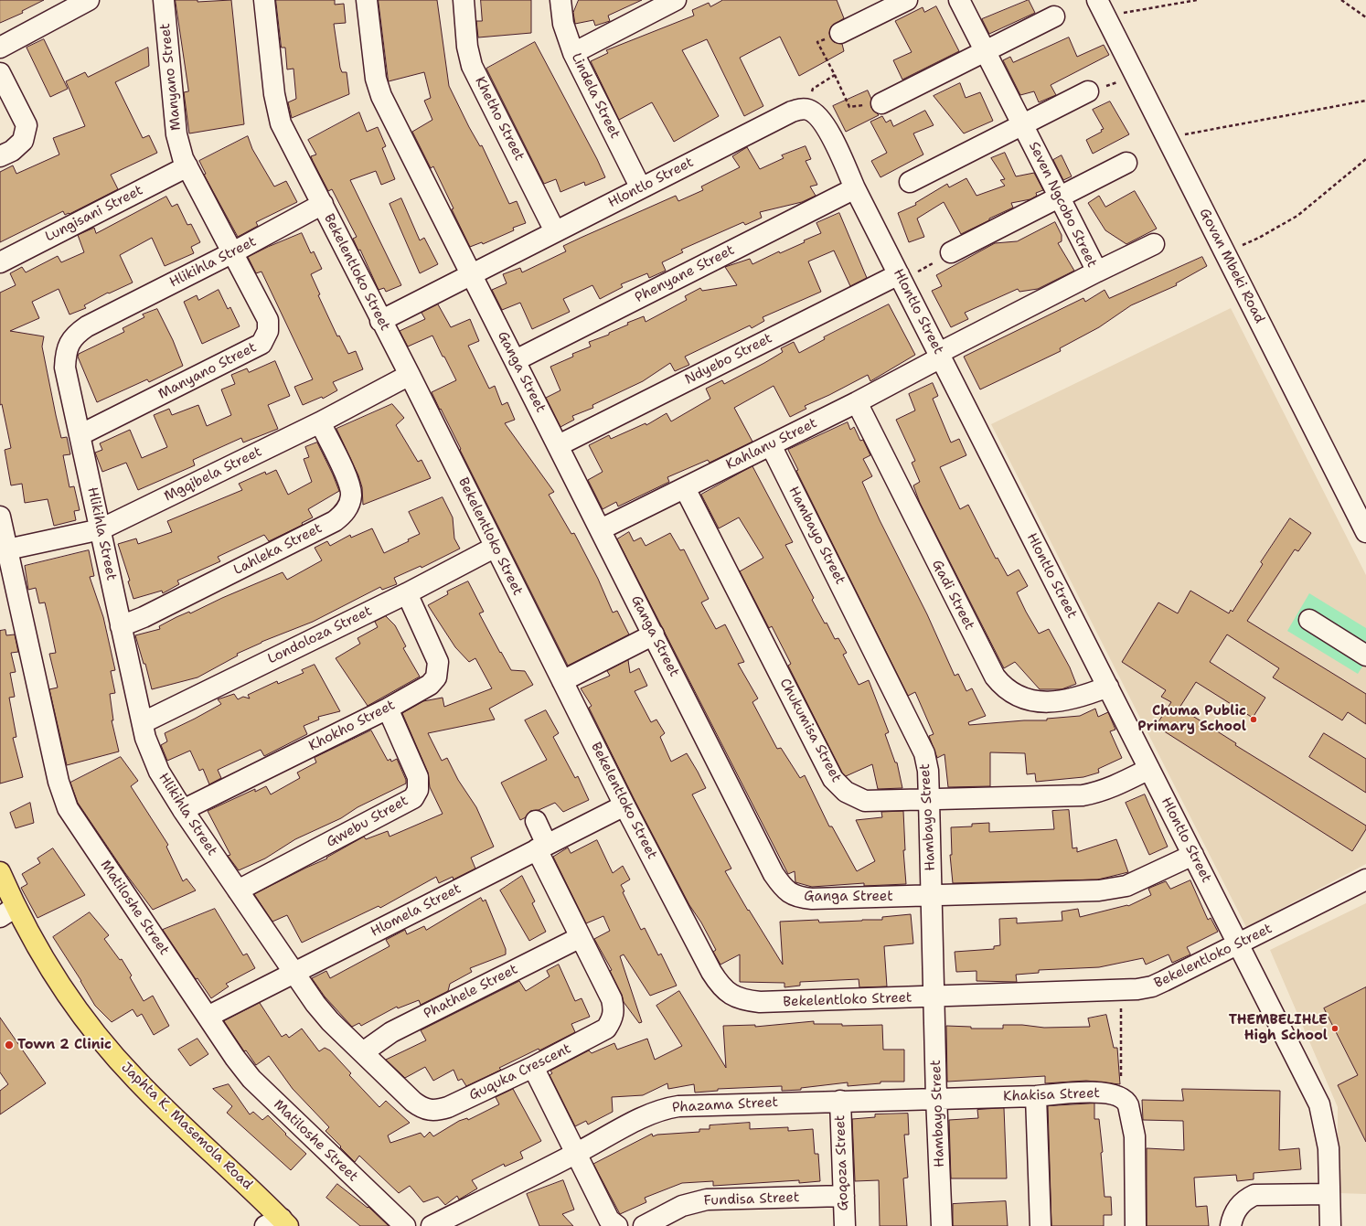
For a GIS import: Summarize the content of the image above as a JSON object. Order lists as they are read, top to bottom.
{
  "streets": {
    "main road": ["Japhta K. Masemola Road"],
    "street": [
      "Manyano Street",
      "Lindela Street",
      "Khetho Street",
      "Hlontlo Street",
      "Seven Ngcobo Street",
      "Lungisani Street",
      "Hlikihla Street",
      "Govan Mbeki Road",
      "Bekelentloko Street",
      "Phenyane Street",
      "Ndyebo Street",
      "Ganga Street",
      "Kahlanu Street",
      "Mgqibela Street",
      "Hambayo Street",
      "Lahleka Street",
      "Gadi Street",
      "Londoloza Street",
      "Khokho Street",
      "Chukumisa Street",
      "Gwebu Street",
      "Matiloshe Street",
      "Hlomela Street",
      "Phathele Street",
      "Guquka Crescent",
      "Khakisa Street",
      "Phazama Street",
      "Goqoza Street",
      "Fundisa Street"
    ]
  },
  "crossings": [
    ["Manyano Street", "Lungisani Street"],
    ["Manyano Street", "Hlikihla Street"],
    ["Lindela Street", "Hlontlo Street"],
    ["Khetho Street", "Hlontlo Street"],
    ["Hlontlo Street", "Seven Ngcobo Street"],
    ["Hlontlo Street", "Bekelentloko Street"],
    ["Hlontlo Street", "Phenyane Street"],
    ["Hlontlo Street", "Ndyebo Street"],
    ["Hlontlo Street", "Ganga Street"],
    ["Hlontlo Street", "Kahlanu Street"],
    ["Hlontlo Street", "Gadi Street"],
    ["Hlontlo Street", "Chukumisa Street"],
    ["Seven Ngcobo Street", "Kahlanu Street"],
    ["Hlikihla Street", "Bekelentloko Street"],
    ["Hlikihla Street", "Mgqibela Street"],
    ["Hlikihla Street", "Lahleka Street"],
    ["Hlikihla Street", "Londoloza Street"],
    ["Hlikihla Street", "Khokho Street"],
    ["Hlikihla Street", "Gwebu Street"],
    ["Hlikihla Street", "Hlomela Street"],
    ["Hlikihla Street", "Guquka Crescent"],
    ["Bekelentloko Street", "Mgqibela Street"],
    ["Bekelentloko Street", "Hambayo Street"],
    ["Bekelentloko Street", "Londoloza Street"],
    ["Bekelentloko Street", "Hlomela Street"],
    ["Phenyane Street", "Ganga Street"],
    ["Ndyebo Street", "Ganga Street"],
    ["Ganga Street", "Kahlanu Street"],
    ["Ganga Street", "Hambayo Street"],
    ["Kahlanu Street", "Hambayo Street"],
    ["Kahlanu Street", "Gadi Street"],
    ["Kahlanu Street", "Chukumisa Street"],
    ["Mgqibela Street", "Lahleka Street"],
    ["Mgqibela Street", "Matiloshe Street"],
    ["Hambayo Street", "Chukumisa Street"],
    ["Hambayo Street", "Khakisa Street"],
    ["Hambayo Street", "Phazama Street"],
    ["Londoloza Street", "Khokho Street"],
    ["Khokho Street", "Gwebu Street"],
    ["Matiloshe Street", "Hlomela Street"],
    ["Hlomela Street", "Guquka Crescent"],
    ["Phathele Street", "Guquka Crescent"],
    ["Khakisa Street", "Phazama Street"],
    ["Phazama Street", "Goqoza Street"],
    ["Goqoza Street", "Fundisa Street"]
  ],
  "places": ["Chuma Public Primary School", "THEMBELIHLE High School", "Town 2 Clinic"]
}
